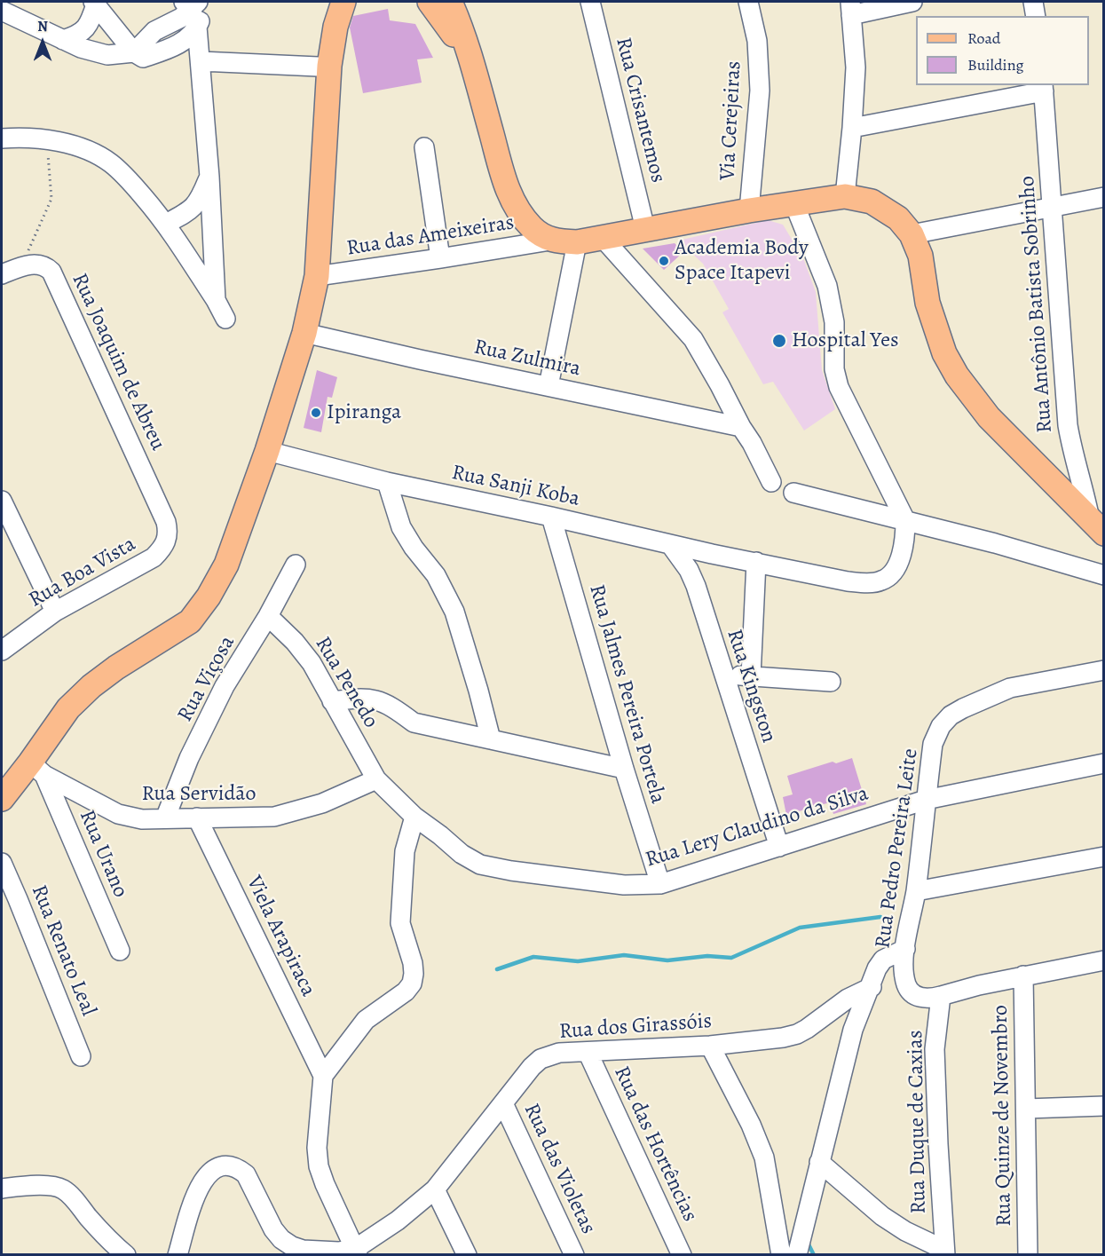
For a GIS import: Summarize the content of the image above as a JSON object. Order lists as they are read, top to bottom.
{
  "streets": {
    "street": [
      "Rua Crisantemos",
      "Via Cerejeiras",
      "Rua das Ameixeiras",
      "Rua Antônio Batista Sobrinho",
      "Rua Zulmira",
      "Rua Joaquim de Abreu",
      "Rua Sanji Koba",
      "Rua Boa Vista",
      "Rua Viçosa",
      "Rua Penedo",
      "Rua Kingston",
      "Rua Jalmes Pereira Portela",
      "Rua Servidão",
      "Rua Lery Claudino da Silva",
      "Rua Pedro Pereira Leite",
      "Rua Urano",
      "Viela Arapiraca",
      "Rua Renato Leal",
      "Rua dos Girassóis",
      "Rua Quinze de Novembro",
      "Rua Duque de Caxias",
      "Rua das Hortências",
      "Rua das Violetas"
    ]
  },
  "crossings": [
    ["Rua Joaquim de Abreu", "Rua Boa Vista"],
    ["Rua Sanji Koba", "Rua Kingston"],
    ["Rua Sanji Koba", "Rua Jalmes Pereira Portela"],
    ["Rua Viçosa", "Rua Penedo"],
    ["Rua Viçosa", "Rua Servidão"],
    ["Rua Penedo", "Rua Servidão"],
    ["Rua Penedo", "Rua Lery Claudino da Silva"],
    ["Rua Kingston", "Rua Lery Claudino da Silva"],
    ["Rua Jalmes Pereira Portela", "Rua Lery Claudino da Silva"],
    ["Rua Servidão", "Rua Lery Claudino da Silva"],
    ["Rua Servidão", "Rua Urano"],
    ["Rua Servidão", "Viela Arapiraca"],
    ["Rua Lery Claudino da Silva", "Rua Pedro Pereira Leite"],
    ["Rua Pedro Pereira Leite", "Rua Duque de Caxias"],
    ["Rua dos Girassóis", "Rua das Hortências"],
    ["Rua dos Girassóis", "Rua das Violetas"]
  ],
  "places": ["Academia Body Space Itapevi", "Hospital Yes", "Ipiranga"],
  "legend": ["Road", "Building"],
  "north": "top"
}
